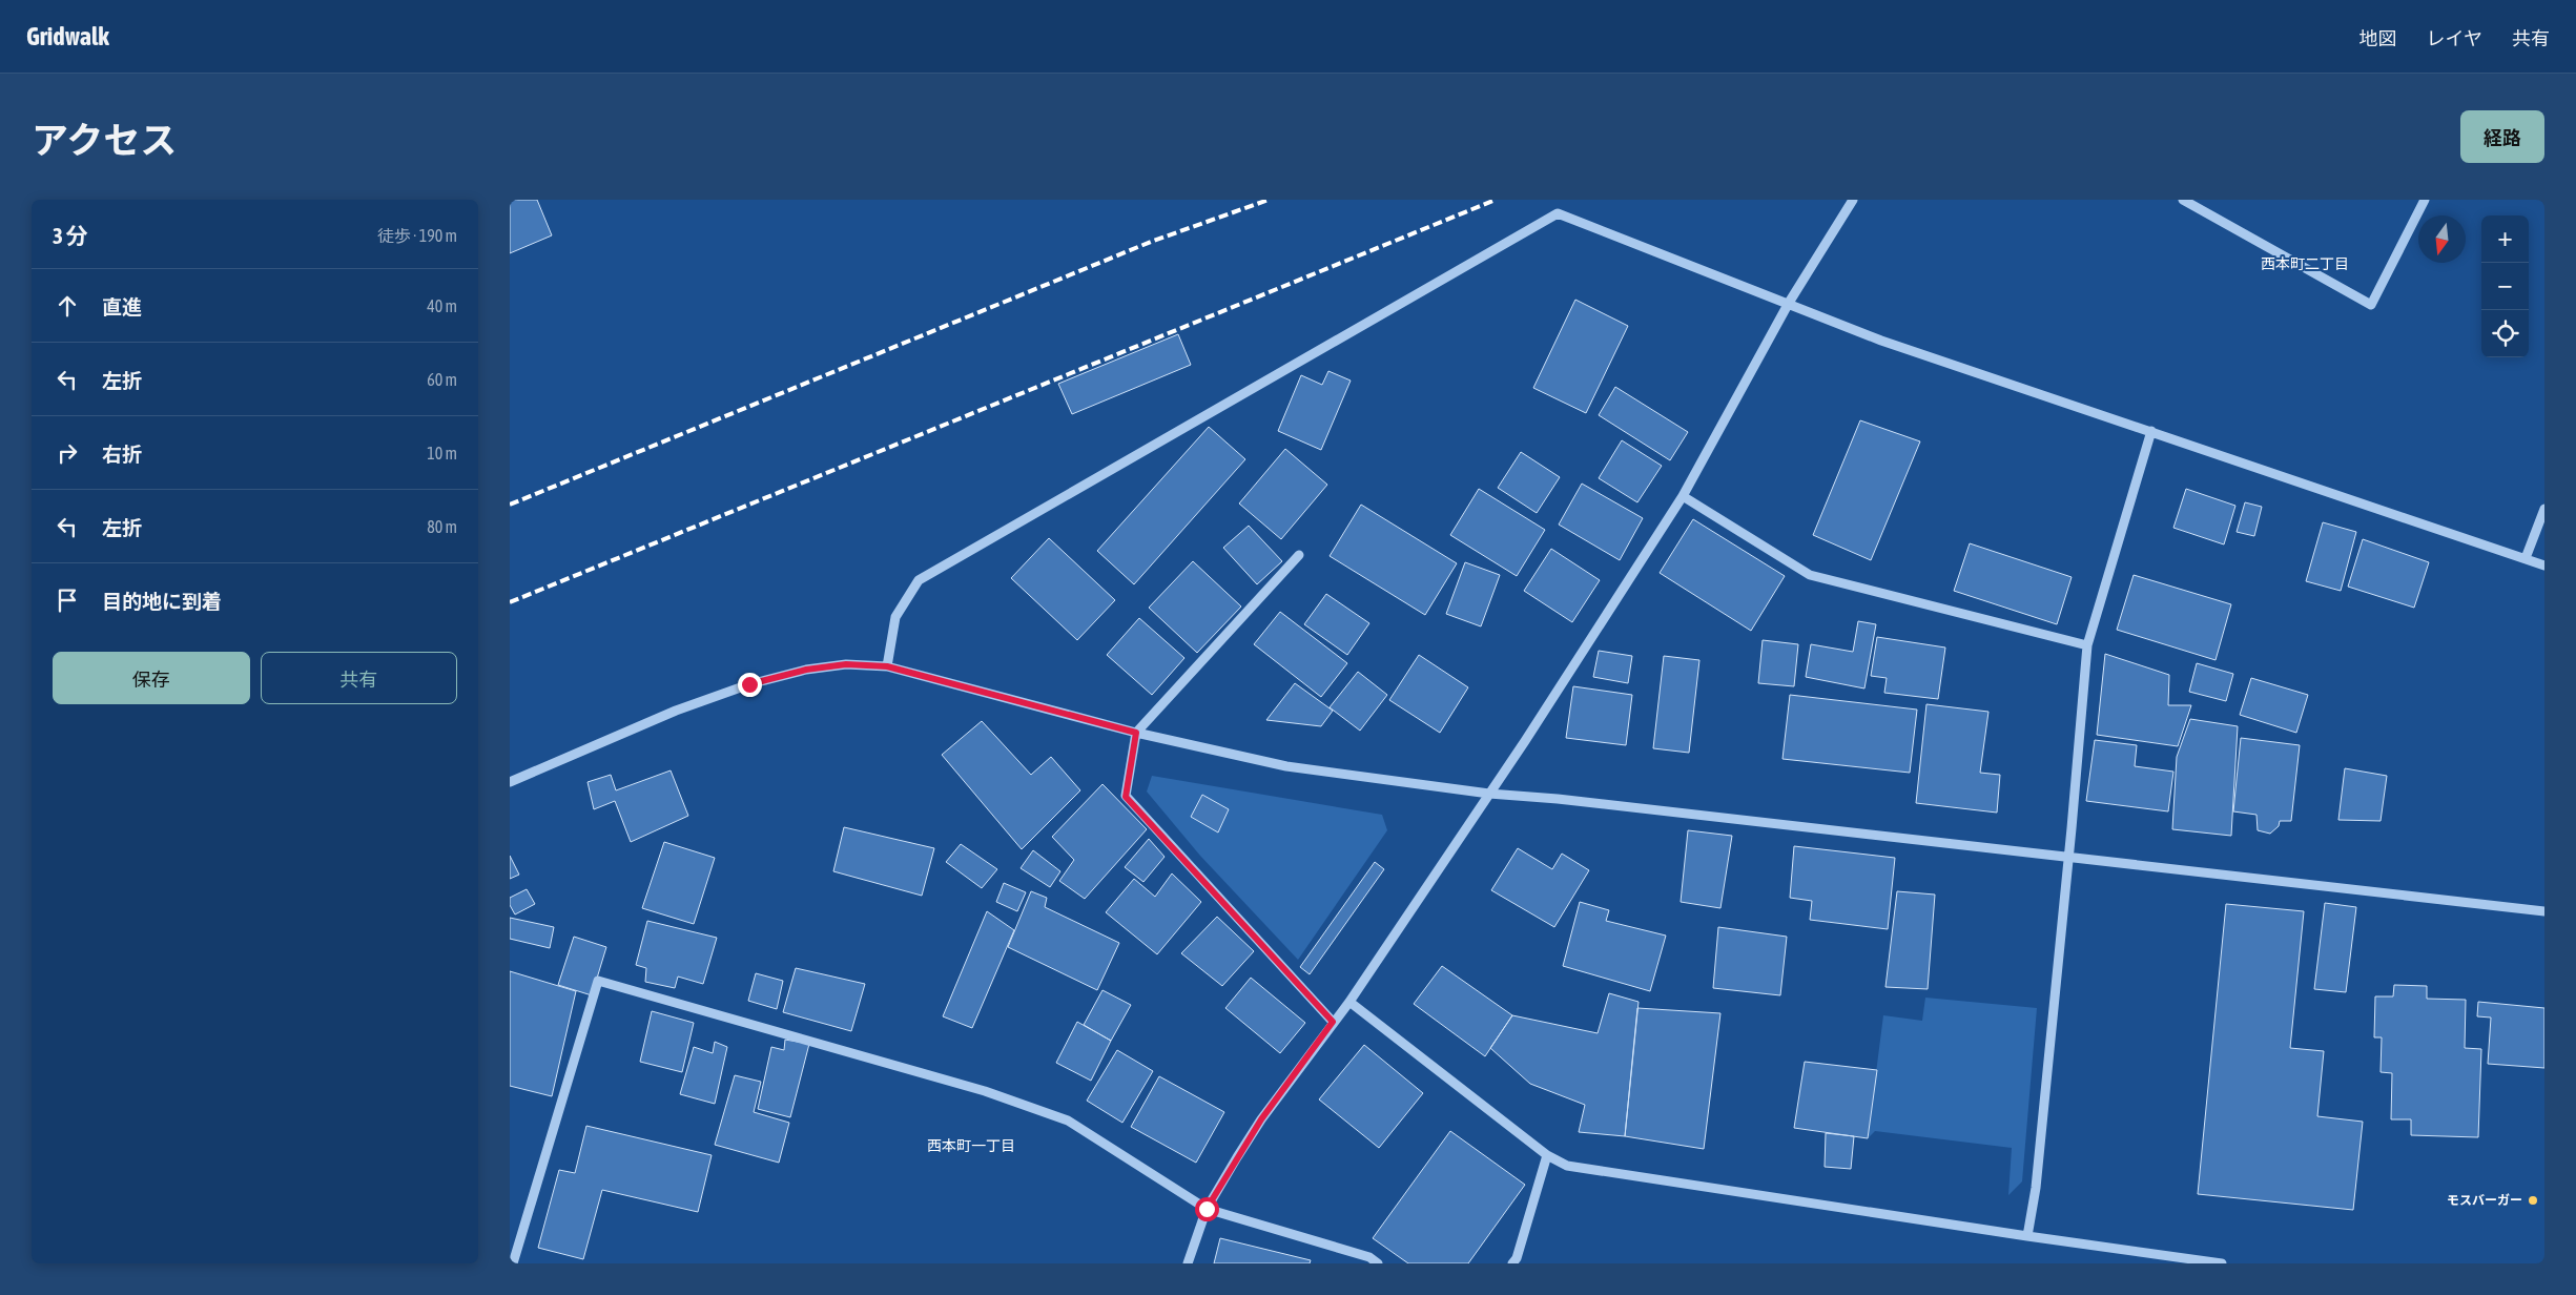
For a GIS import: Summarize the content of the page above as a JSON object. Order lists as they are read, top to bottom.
{
  "districts": ["西本町二丁目", "西本町一丁目"],
  "places": ["モスバーガー"],
  "north": "bottom",
  "page": {
    "header": "Gridwalk",
    "nav": ["地図", "レイヤ", "共有"],
    "title": "アクセス",
    "buttons": [
      "経路",
      ["保存", "共有"]
    ],
    "heading": ["3 分", "徒歩 · 190 m"],
    "map_buttons": ["+", "−"],
    "list": [
      ["直進", "40 m"],
      ["左折", "60 m"],
      ["右折", "10 m"],
      ["左折", "80 m"],
      "目的地に到着"
    ]
  }
}
